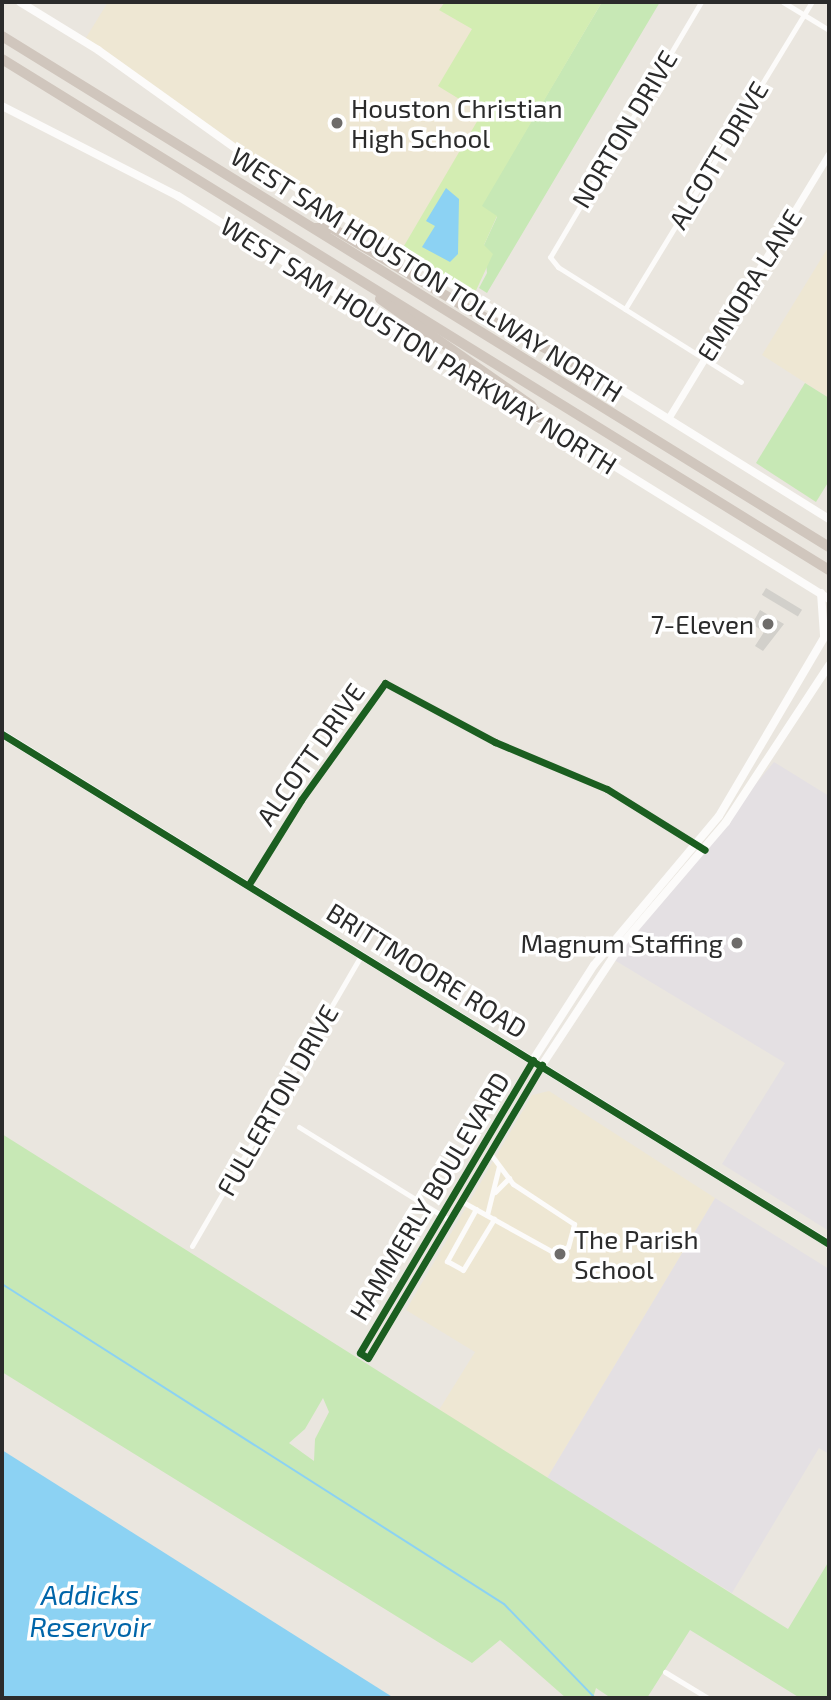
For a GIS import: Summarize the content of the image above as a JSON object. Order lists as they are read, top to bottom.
{
  "streets": {
    "highway": ["WEST SAM HOUSTON TOLLWAY NORTH"],
    "main road": ["WEST SAM HOUSTON PARKWAY NORTH", "BRITTMOORE ROAD", "HAMMERLY BOULEVARD"],
    "street": [
      "NORTON DRIVE",
      "ALCOTT DRIVE",
      "EMNORA LANE",
      "FULLERTON DRIVE"
    ]
  },
  "crossings": [
    ["NORTON DRIVE", "ALCOTT DRIVE"],
    ["ALCOTT DRIVE", "BRITTMOORE ROAD"],
    ["ALCOTT DRIVE", "HAMMERLY BOULEVARD"],
    ["BRITTMOORE ROAD", "FULLERTON DRIVE"],
    ["BRITTMOORE ROAD", "HAMMERLY BOULEVARD"]
  ],
  "water": ["Addicks Reservoir"],
  "places": [
    "Houston Christian High School",
    "7-Eleven",
    "Magnum Staffing",
    "The Parish School"
  ]
}
